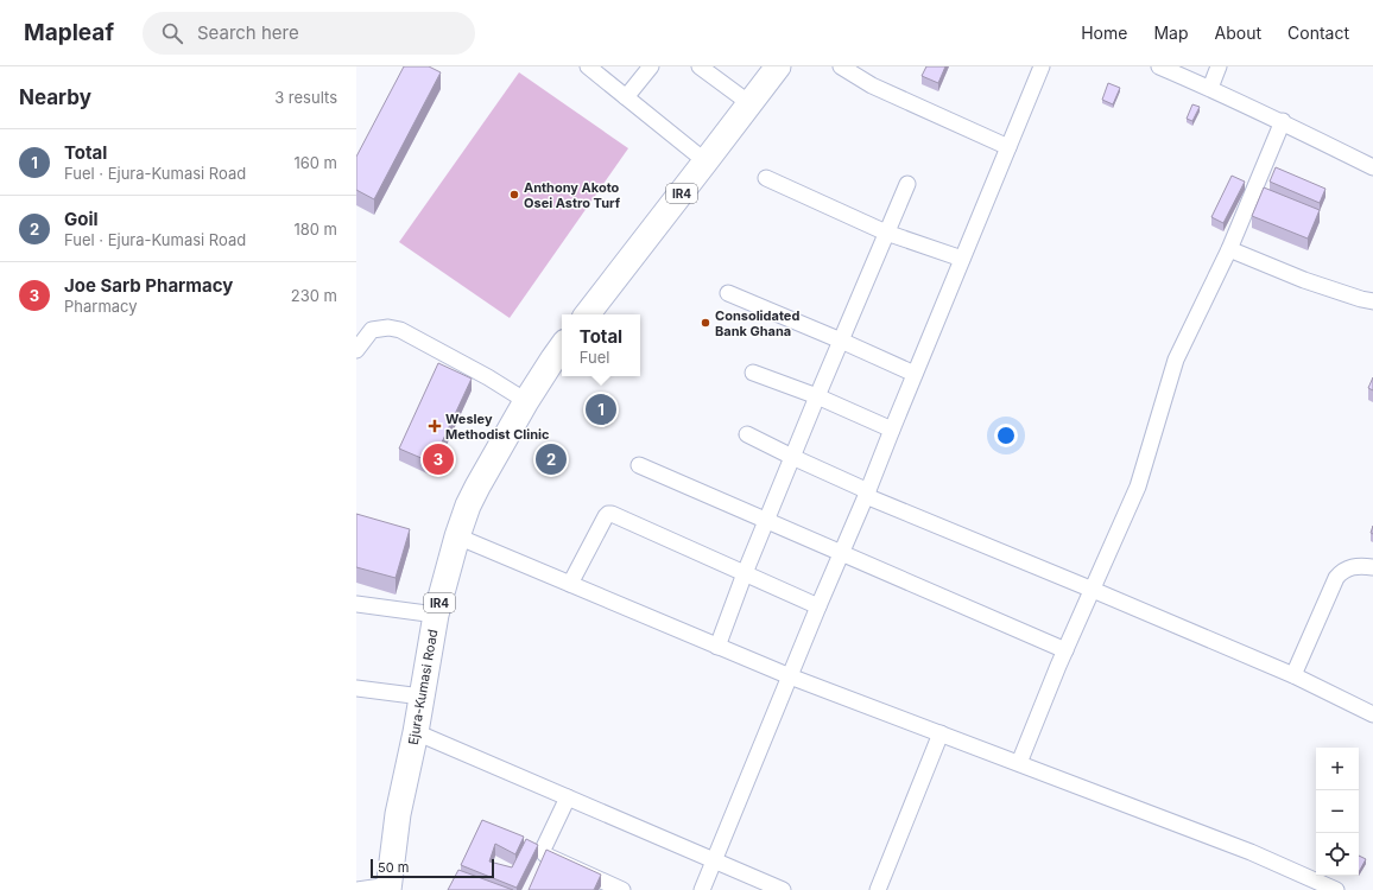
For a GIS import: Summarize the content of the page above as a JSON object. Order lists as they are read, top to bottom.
{
  "streets": {
    "main road": ["IR4", "Ejura-Kumasi Road"]
  },
  "places": {
    "other": ["Anthony Akoto Osei Astro Turf", "Consolidated Bank Ghana"],
    "health": ["Wesley Methodist Clinic"]
  },
  "scale_bar": "50 m",
  "page": {
    "header": "Mapleaf",
    "search": "Search here",
    "nav": [
      "Home",
      "Map",
      "About",
      "Contact"
    ],
    "heading": ["Nearby", "3 results"],
    "list": [
      {
        "mark": "1",
        "name": "Total",
        "note": "Fuel · Ejura-Kumasi Road",
        "value": "160 m"
      },
      {
        "mark": "2",
        "name": "Goil",
        "note": "Fuel · Ejura-Kumasi Road",
        "value": "180 m"
      },
      {
        "mark": "3",
        "name": "Joe Sarb Pharmacy",
        "note": "Pharmacy",
        "value": "230 m"
      }
    ],
    "popup": ["Total", "Fuel"],
    "pins": ["1", "2", "3"],
    "map_buttons": ["+", "−"],
    "scale": "50 m"
  }
}
